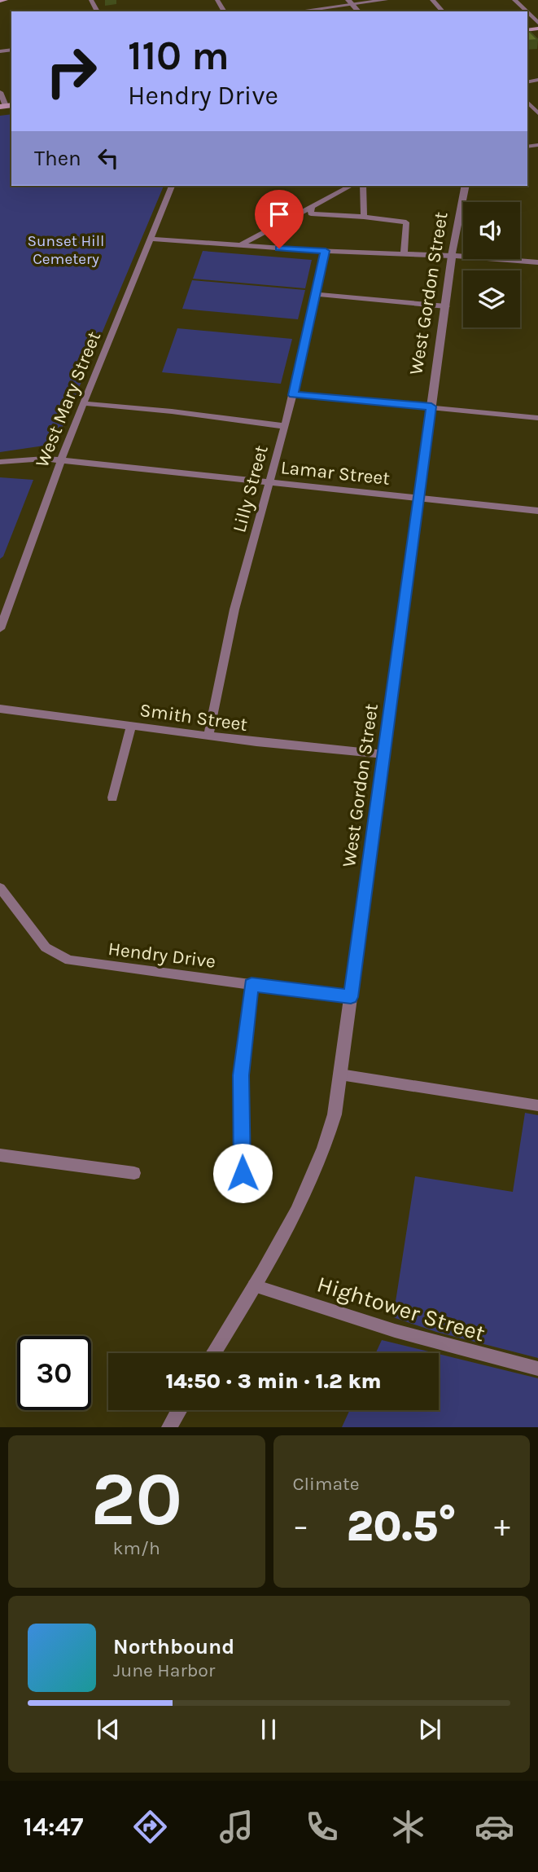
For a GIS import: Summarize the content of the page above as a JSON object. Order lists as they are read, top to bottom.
{
  "streets": {
    "street": [
      "West Gordon Street",
      "West Mary Street",
      "Lamar Street",
      "Lilly Street",
      "Smith Street",
      "Hendry Drive",
      "Hightower Street"
    ]
  },
  "crossings": [
    ["West Gordon Street", "Lamar Street"],
    ["West Gordon Street", "Smith Street"],
    ["West Gordon Street", "Hendry Drive"],
    ["West Gordon Street", "Hightower Street"],
    ["West Mary Street", "Lamar Street"],
    ["Lamar Street", "Lilly Street"],
    ["Lilly Street", "Smith Street"]
  ],
  "parks": ["Sunset Hill Cemetery"],
  "page": {
    "turn": ["110 m", "Hendry Drive"],
    "then": "Then",
    "limit": "30",
    "trip": "14:50 · 3 min · 1.2 km",
    "tile": [
      ["20", "km/h"],
      "Climate"
    ],
    "heat": ["−", "20.5°", "+"],
    "song": ["Northbound", "June Harbor"],
    "tabs": "14:47"
  }
}
